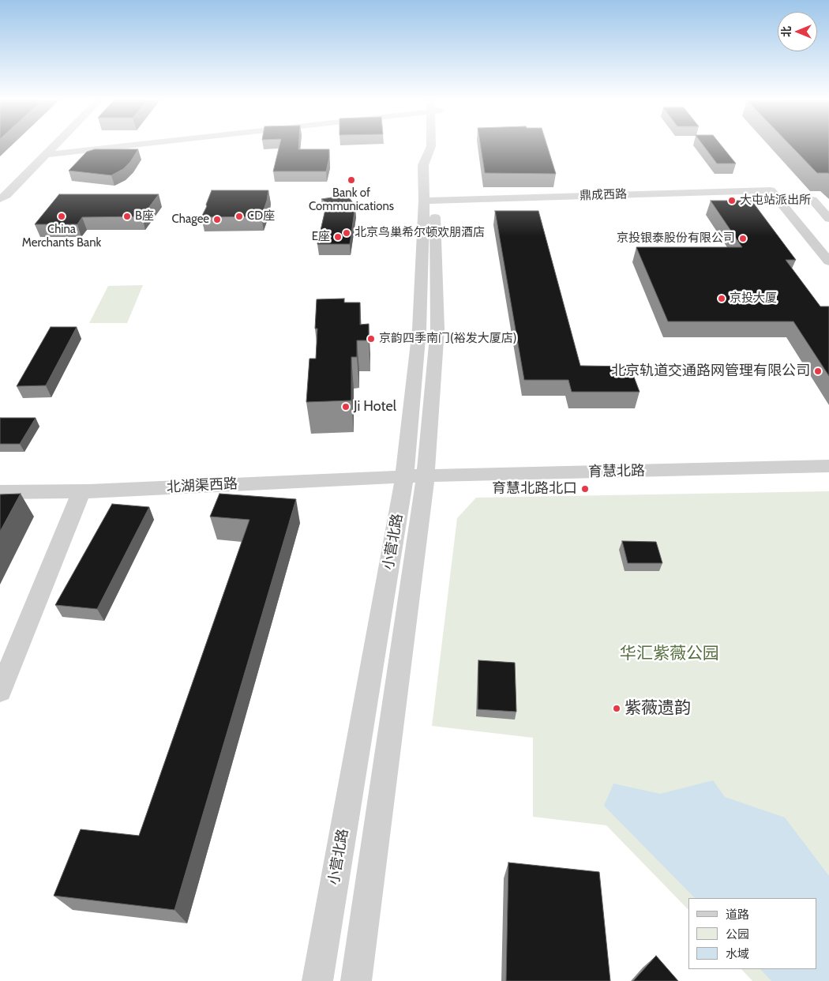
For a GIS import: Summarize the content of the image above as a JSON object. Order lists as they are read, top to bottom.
{
  "streets": {
    "street": [
      "鼎成西路",
      "育慧北路",
      "北湖渠西路",
      "小营北路"
    ]
  },
  "crossings": [
    ["鼎成西路", "小营北路"],
    ["育慧北路", "北湖渠西路"],
    ["育慧北路", "小营北路"],
    ["北湖渠西路", "小营北路"]
  ],
  "parks": ["华汇紫薇公园"],
  "places": [
    "Bank of Communications",
    "大屯站派出所",
    "China Merchants Bank",
    "B座",
    "CD座",
    "Chagee",
    "北京鸟巢希尔顿欢朋酒店",
    "E座",
    "京投银泰股份有限公司",
    "京投大厦",
    "京韵四季南门(裕发大厦店)",
    "北京轨道交通路网管理有限公司",
    "Ji Hotel",
    "育慧北路北口",
    "紫薇遗韵"
  ],
  "legend": ["道路", "公园", "水域"],
  "north": "left"
}
